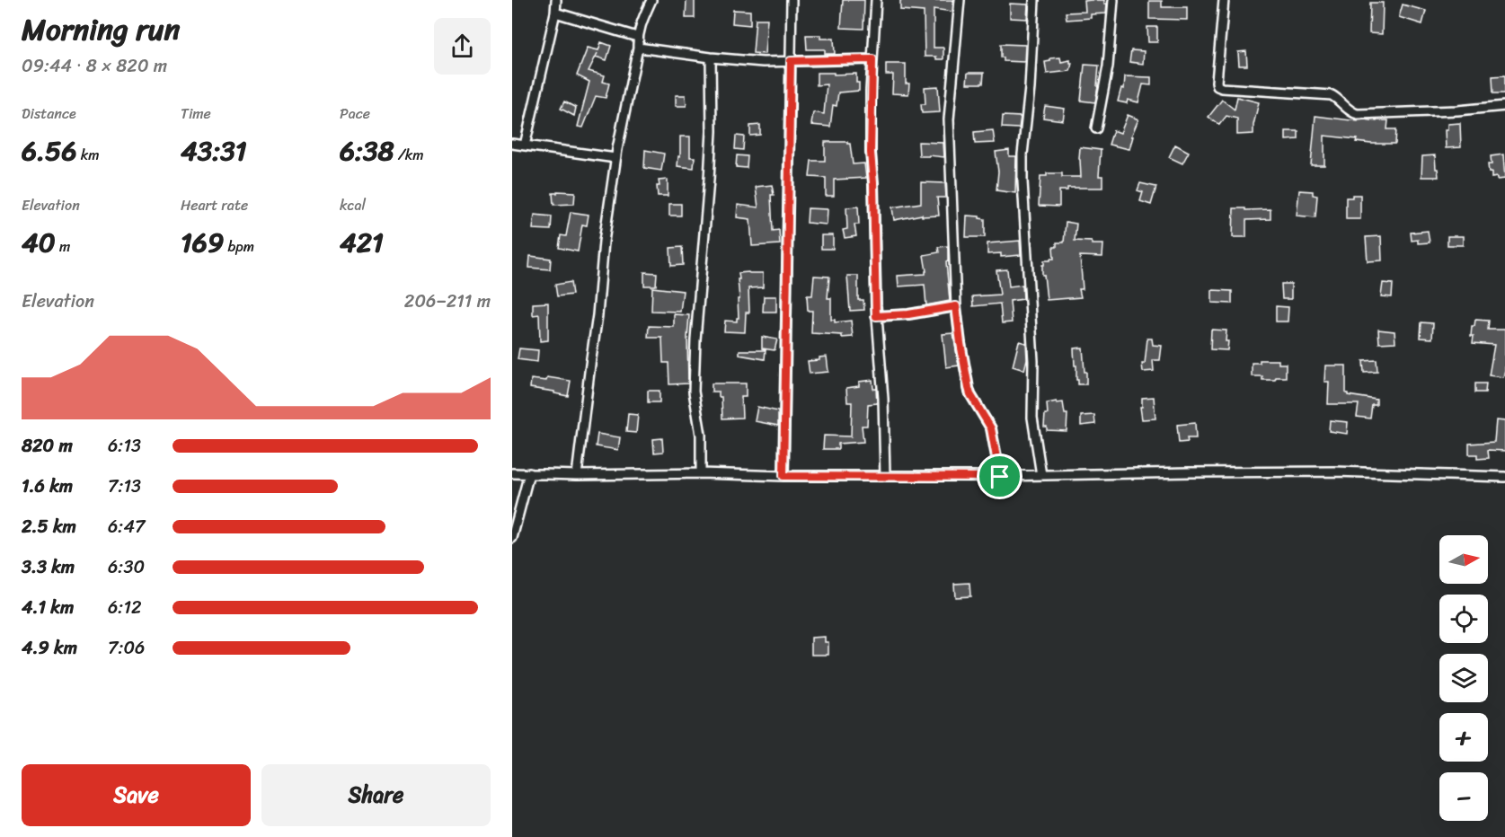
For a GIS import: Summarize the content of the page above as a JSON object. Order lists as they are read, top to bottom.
{
  "north": "right",
  "page": {
    "heading": ["Morning run", "09:44 · 8 × 820 m"],
    "stats": [
      ["Distance", "6.56 km"],
      ["Time", "43:31"],
      ["Pace", "6:38 /km"],
      ["Elevation", "40 m"],
      ["Heart rate", "169 bpm"],
      ["kcal", "421"]
    ],
    "chart": ["Elevation", "206–211 m"],
    "list": [
      {
        "name": "820 m",
        "note": "6:13"
      },
      {
        "name": "1.6 km",
        "note": "7:13"
      },
      {
        "name": "2.5 km",
        "note": "6:47"
      },
      {
        "name": "3.3 km",
        "note": "6:30"
      },
      {
        "name": "4.1 km",
        "note": "6:12"
      },
      {
        "name": "4.9 km",
        "note": "7:06"
      }
    ],
    "map_buttons": ["+", "−"],
    "buttons": ["Save", "Share"]
  }
}
